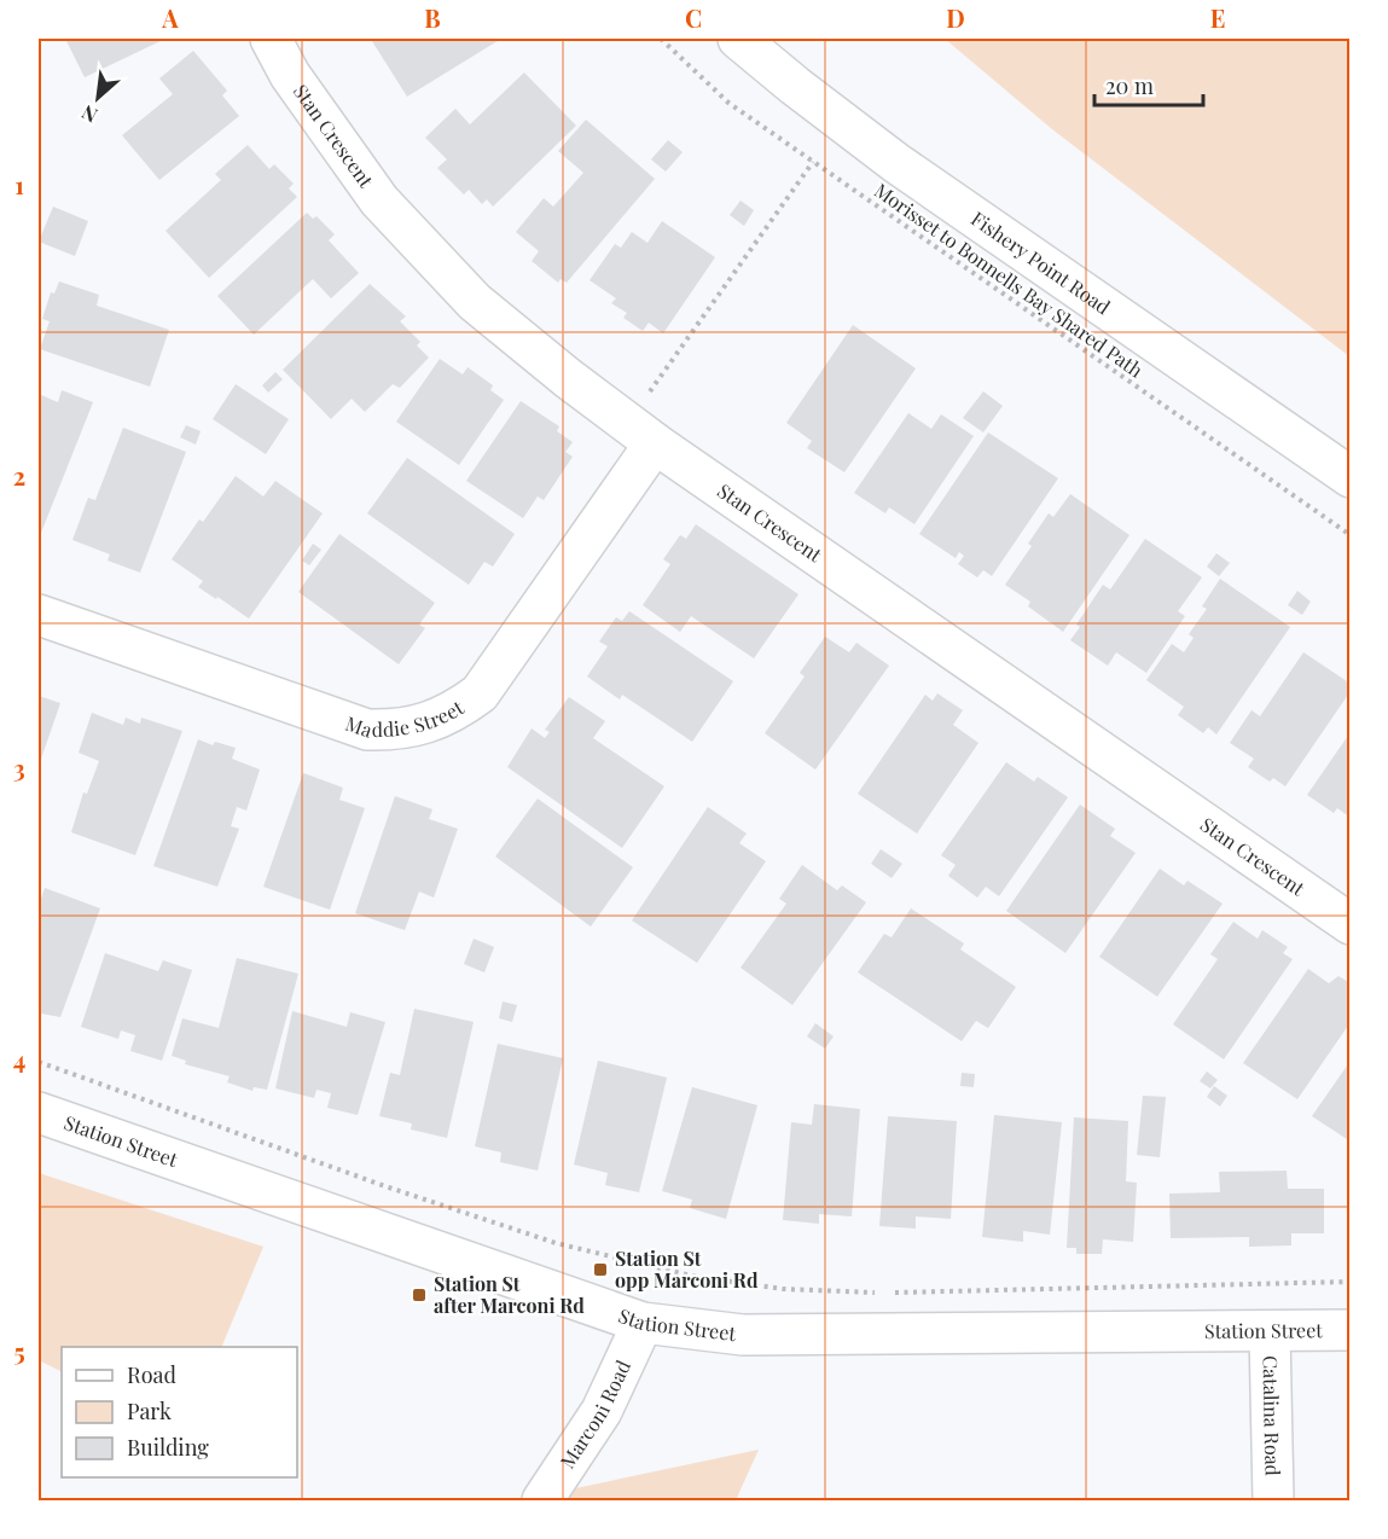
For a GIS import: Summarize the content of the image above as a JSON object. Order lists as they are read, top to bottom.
{
  "streets": {
    "street": [
      "Stan Crescent",
      "Fishery Point Road",
      "Maddie Street",
      "Station Street",
      "Marconi Road",
      "Catalina Road"
    ],
    "path": ["Morisset to Bonnells Bay Shared Path"]
  },
  "crossings": [
    ["Stan Crescent", "Maddie Street"],
    ["Station Street", "Marconi Road"],
    ["Station Street", "Catalina Road"]
  ],
  "places": {
    "transit": ["Station St opp Marconi Rd", "Station St after Marconi Rd"]
  },
  "legend": ["Road", "Park", "Building"],
  "scale_bar": "20 m",
  "north": "bottom left",
  "grid": {
    "columns": [
      "A",
      "B",
      "C",
      "D",
      "E"
    ],
    "rows": [
      "1",
      "2",
      "3",
      "4",
      "5"
    ]
  }
}
